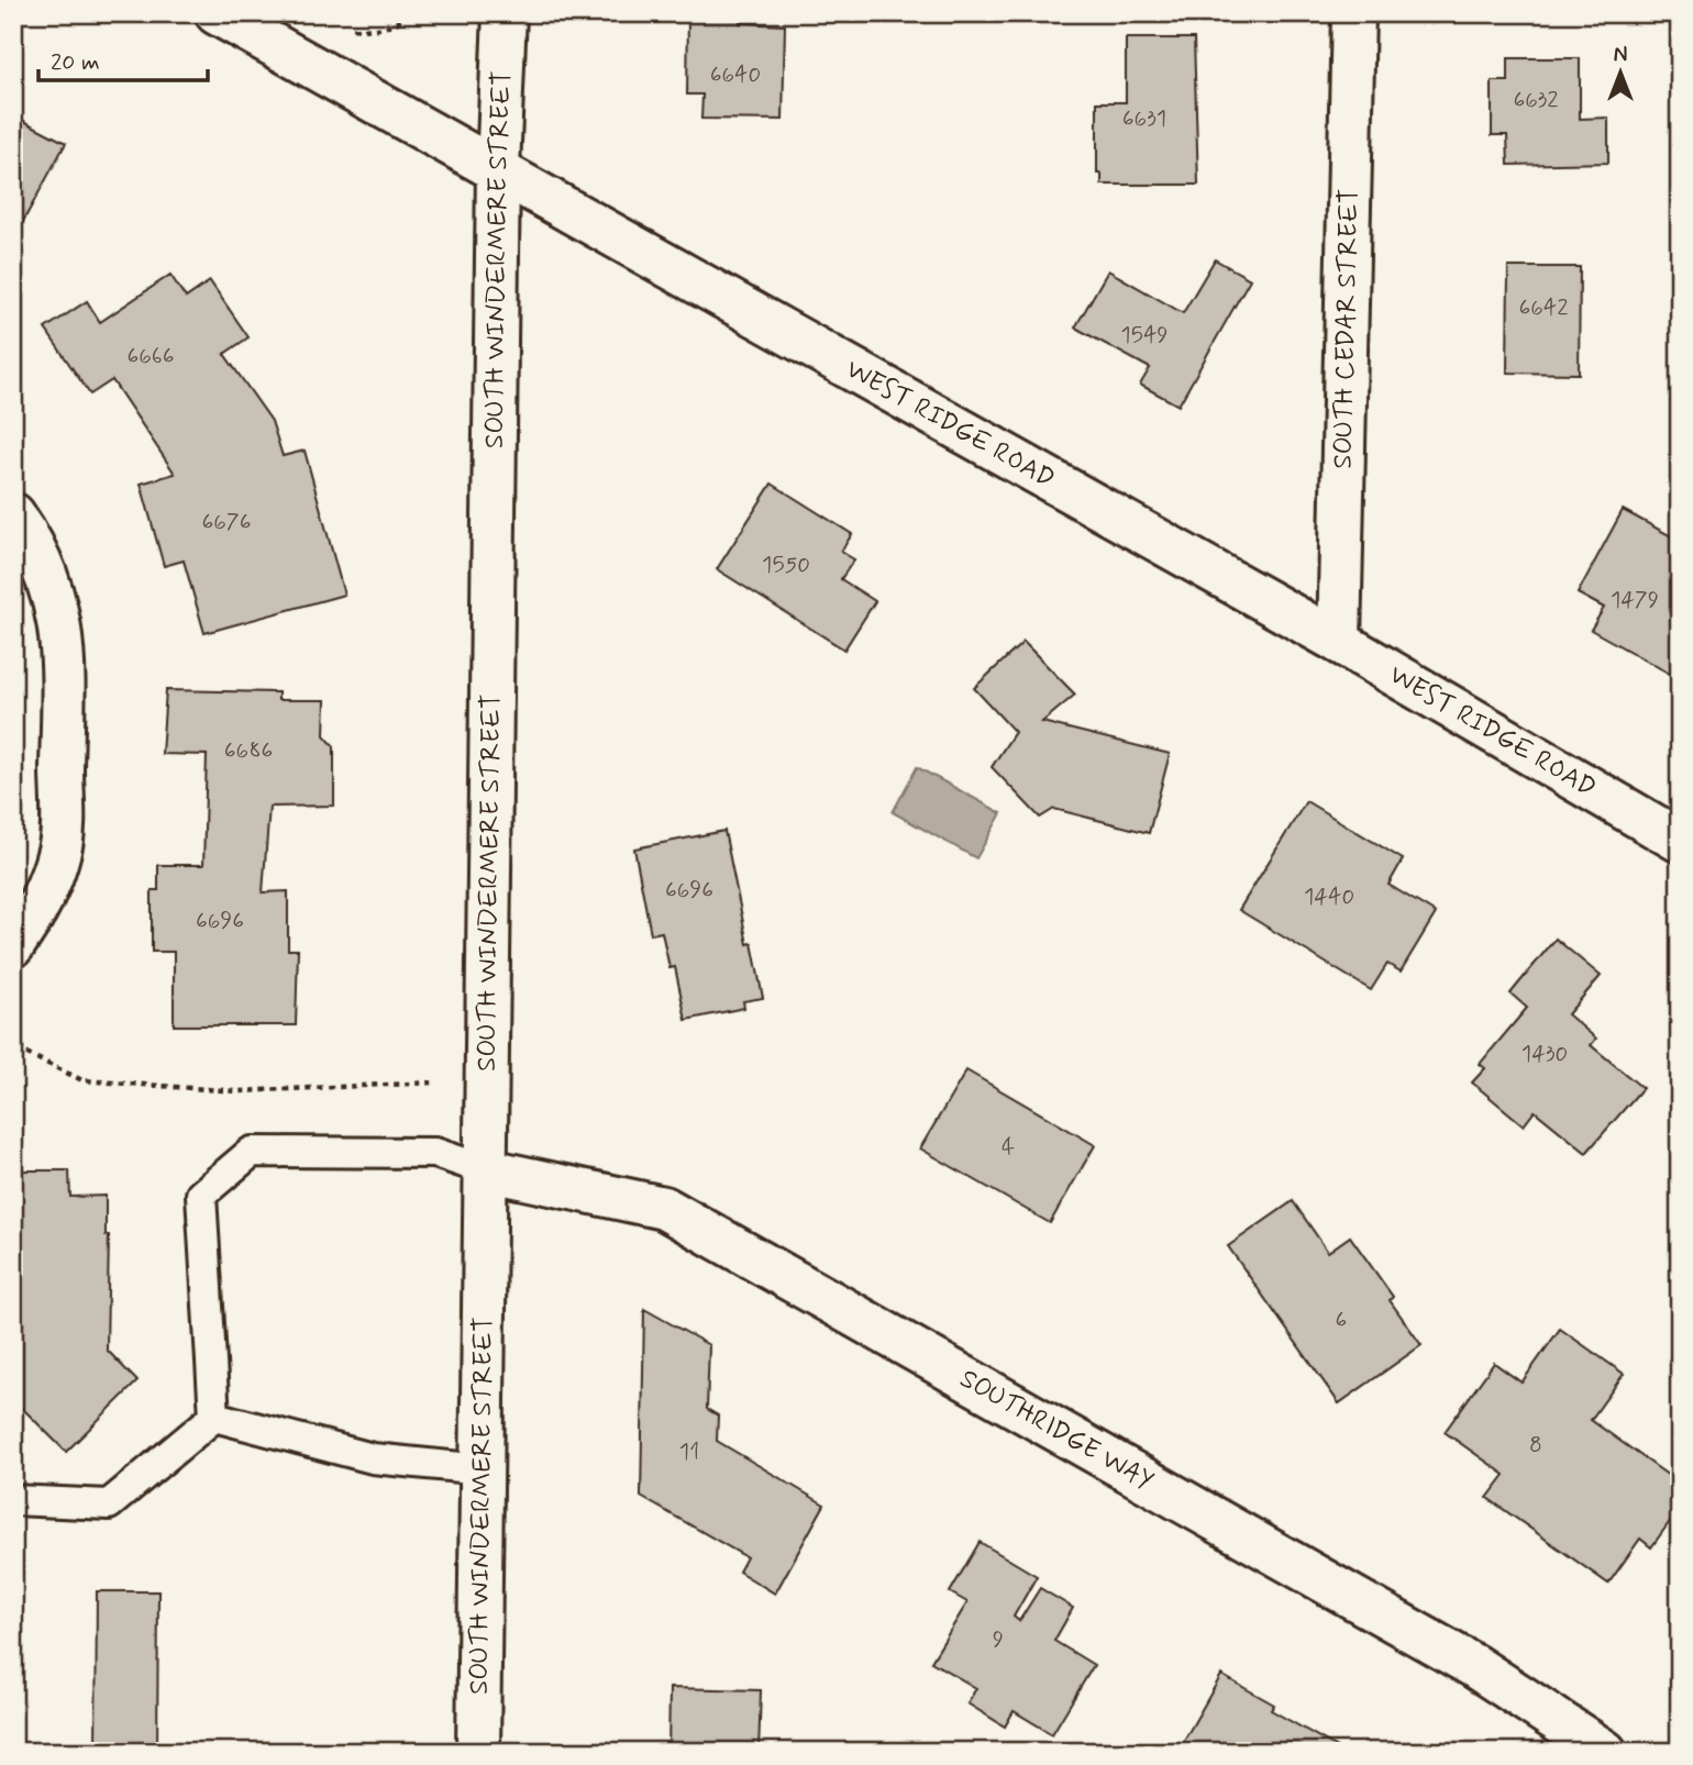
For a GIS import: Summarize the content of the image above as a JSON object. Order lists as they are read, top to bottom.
{
  "streets": {
    "street": [
      "SOUTH WINDERMERE STREET",
      "SOUTH CEDAR STREET",
      "WEST RIDGE ROAD",
      "SOUTHRIDGE WAY"
    ]
  },
  "crossings": [
    ["SOUTH WINDERMERE STREET", "WEST RIDGE ROAD"],
    ["SOUTH WINDERMERE STREET", "SOUTHRIDGE WAY"],
    ["SOUTH CEDAR STREET", "WEST RIDGE ROAD"]
  ],
  "house_numbers": [
    "6640",
    "6632",
    "6631",
    "6642",
    "1549",
    "6666",
    "6676",
    "1550",
    "1479",
    "6686",
    "6696",
    "1440",
    "6696",
    "1430",
    "4",
    "6",
    "8",
    "11",
    "9"
  ],
  "scale_bar": "20 m",
  "north": "top"
}
